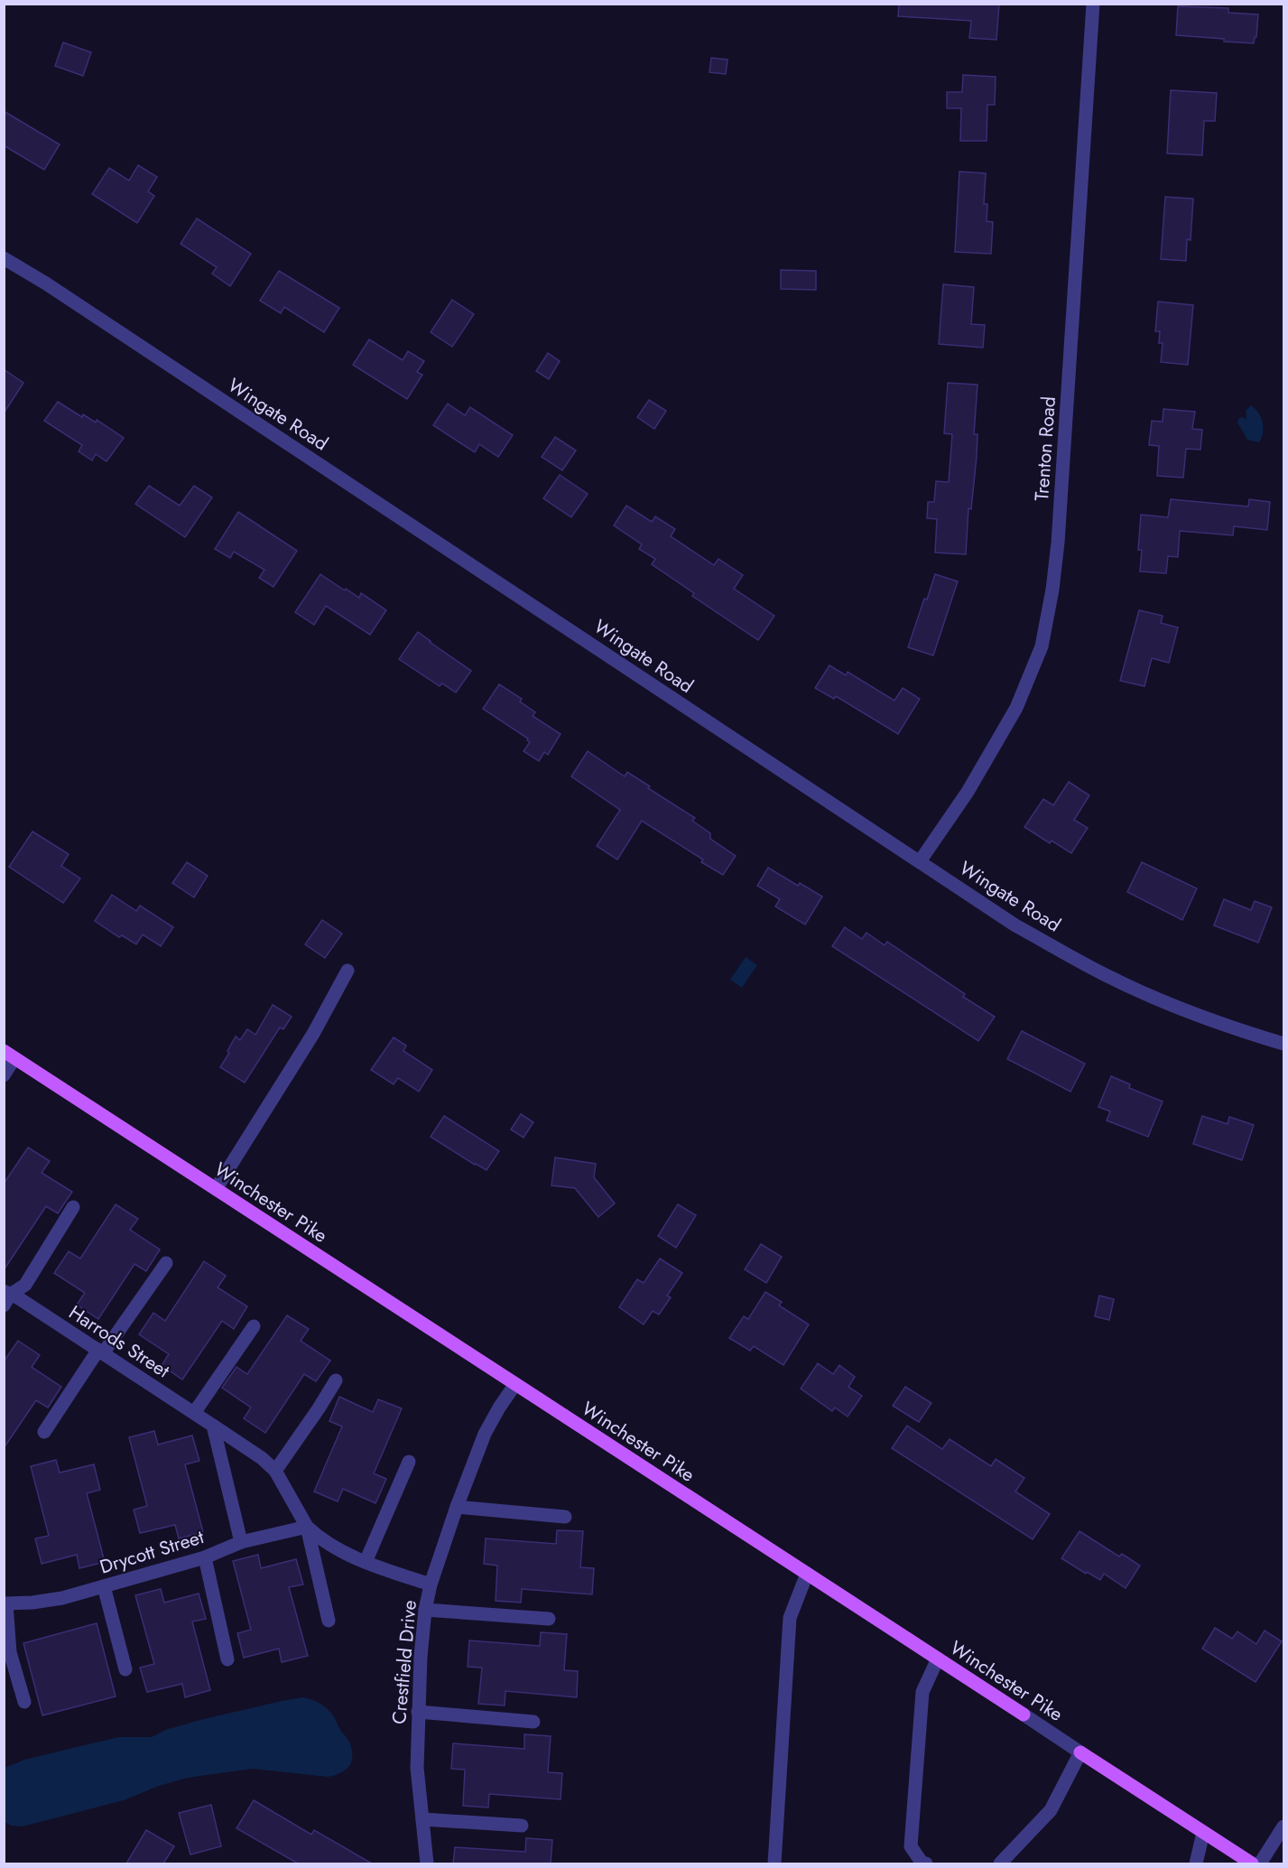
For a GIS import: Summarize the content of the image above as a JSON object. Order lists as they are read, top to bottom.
{
  "streets": {
    "main road": ["Winchester Pike"],
    "street": [
      "Wingate Road",
      "Trenton Road",
      "Harrods Street",
      "Drycott Street",
      "Crestfield Drive"
    ]
  },
  "crossings": [
    ["Wingate Road", "Trenton Road"],
    ["Winchester Pike", "Crestfield Drive"],
    ["Harrods Street", "Drycott Street"],
    ["Harrods Street", "Crestfield Drive"]
  ]
}
